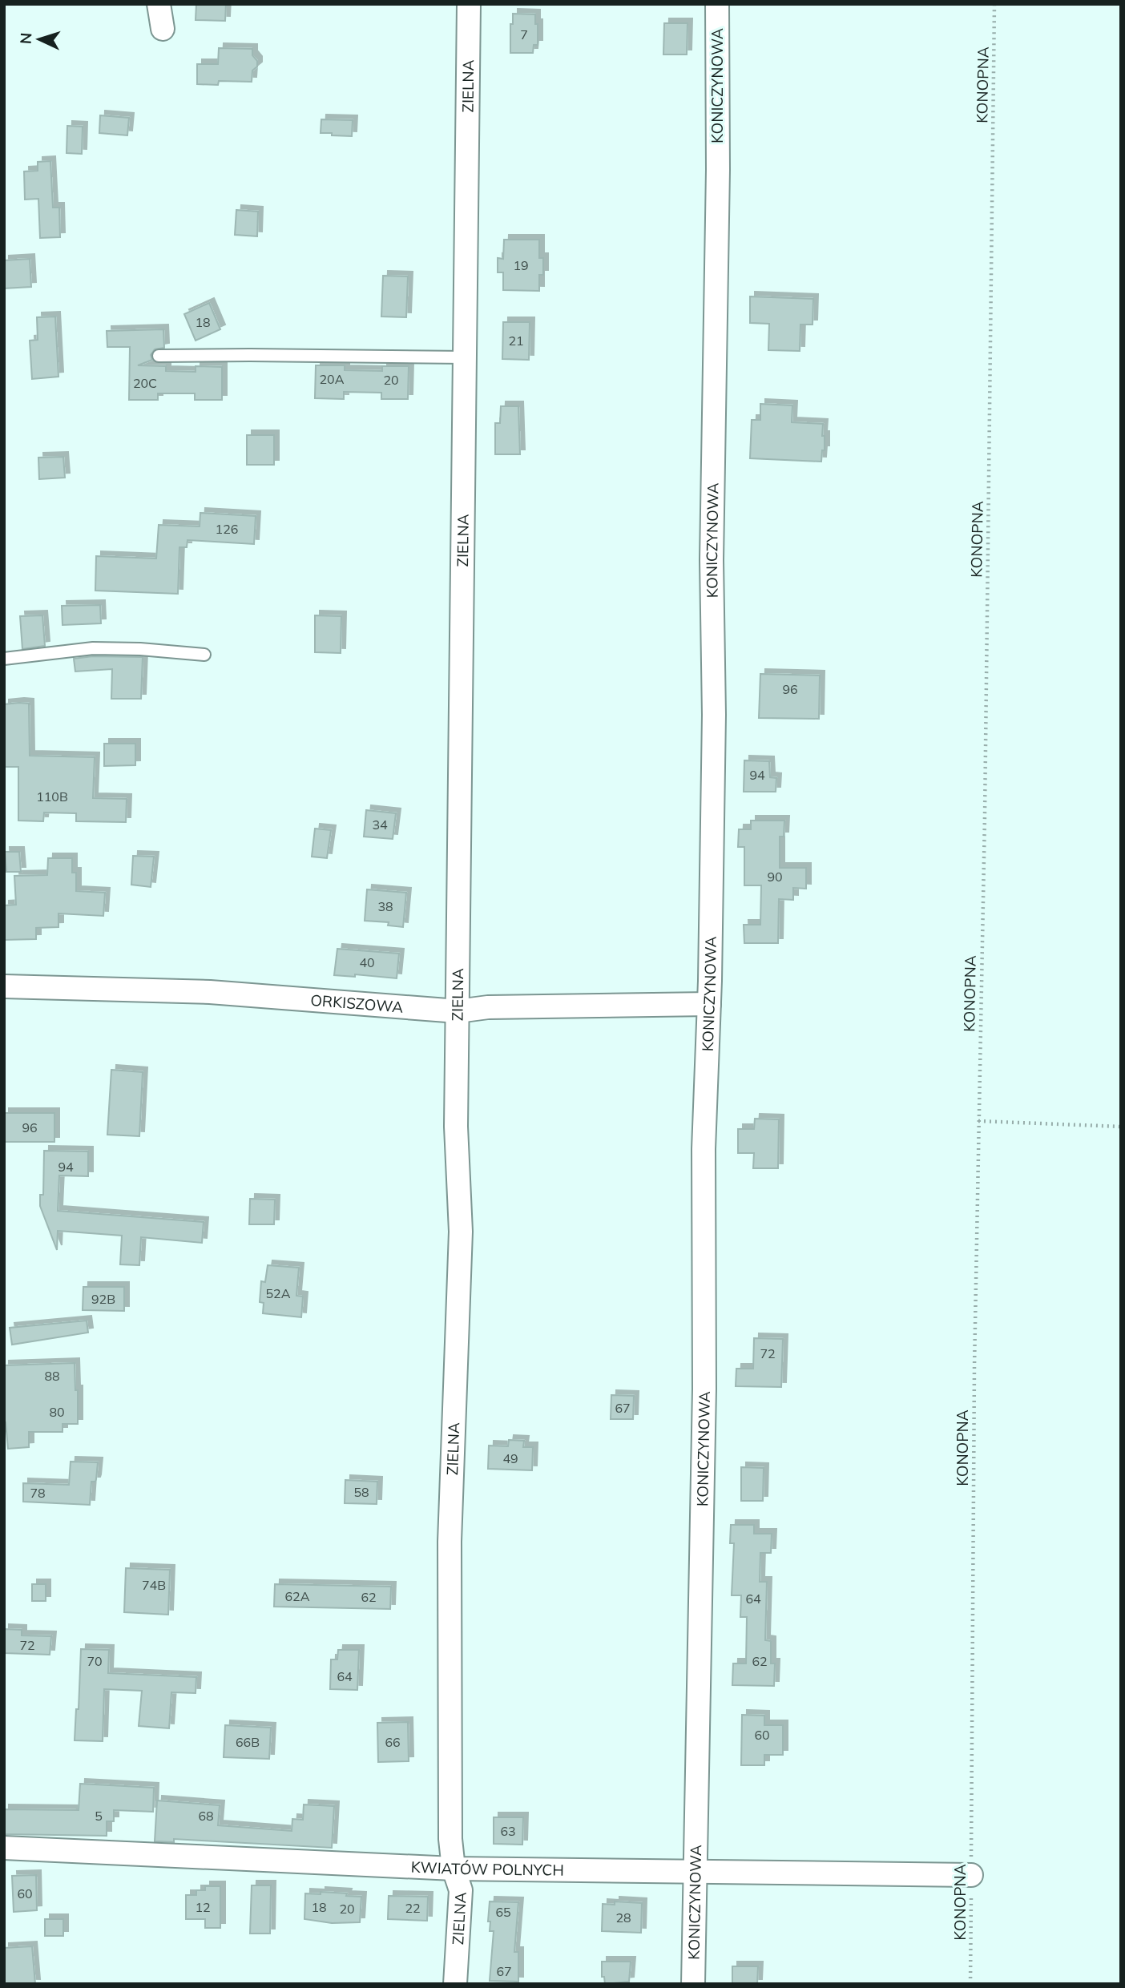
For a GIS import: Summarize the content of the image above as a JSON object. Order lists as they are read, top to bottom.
{
  "streets": {
    "street": [
      "KONICZYNOWA",
      "ZIELNA",
      "ORKISZOWA",
      "KWIATÓW POLNYCH"
    ],
    "path": ["KONOPNA"]
  },
  "crossings": [
    ["KONOPNA", "KWIATÓW POLNYCH"],
    ["KONICZYNOWA", "ORKISZOWA"],
    ["KONICZYNOWA", "KWIATÓW POLNYCH"],
    ["ZIELNA", "ORKISZOWA"],
    ["ZIELNA", "KWIATÓW POLNYCH"]
  ],
  "house_numbers": [
    "7",
    "19",
    "18",
    "21",
    "20A",
    "20",
    "20C",
    "126",
    "96",
    "94",
    "110B",
    "34",
    "90",
    "38",
    "40",
    "96",
    "94",
    "52A",
    "92B",
    "72",
    "88",
    "67",
    "80",
    "49",
    "58",
    "78",
    "74B",
    "62A",
    "62",
    "64",
    "72",
    "70",
    "62",
    "64",
    "60",
    "66B",
    "66",
    "5",
    "68",
    "63",
    "60",
    "12",
    "18",
    "22",
    "20",
    "65",
    "28",
    "67"
  ],
  "north": "left"
}
